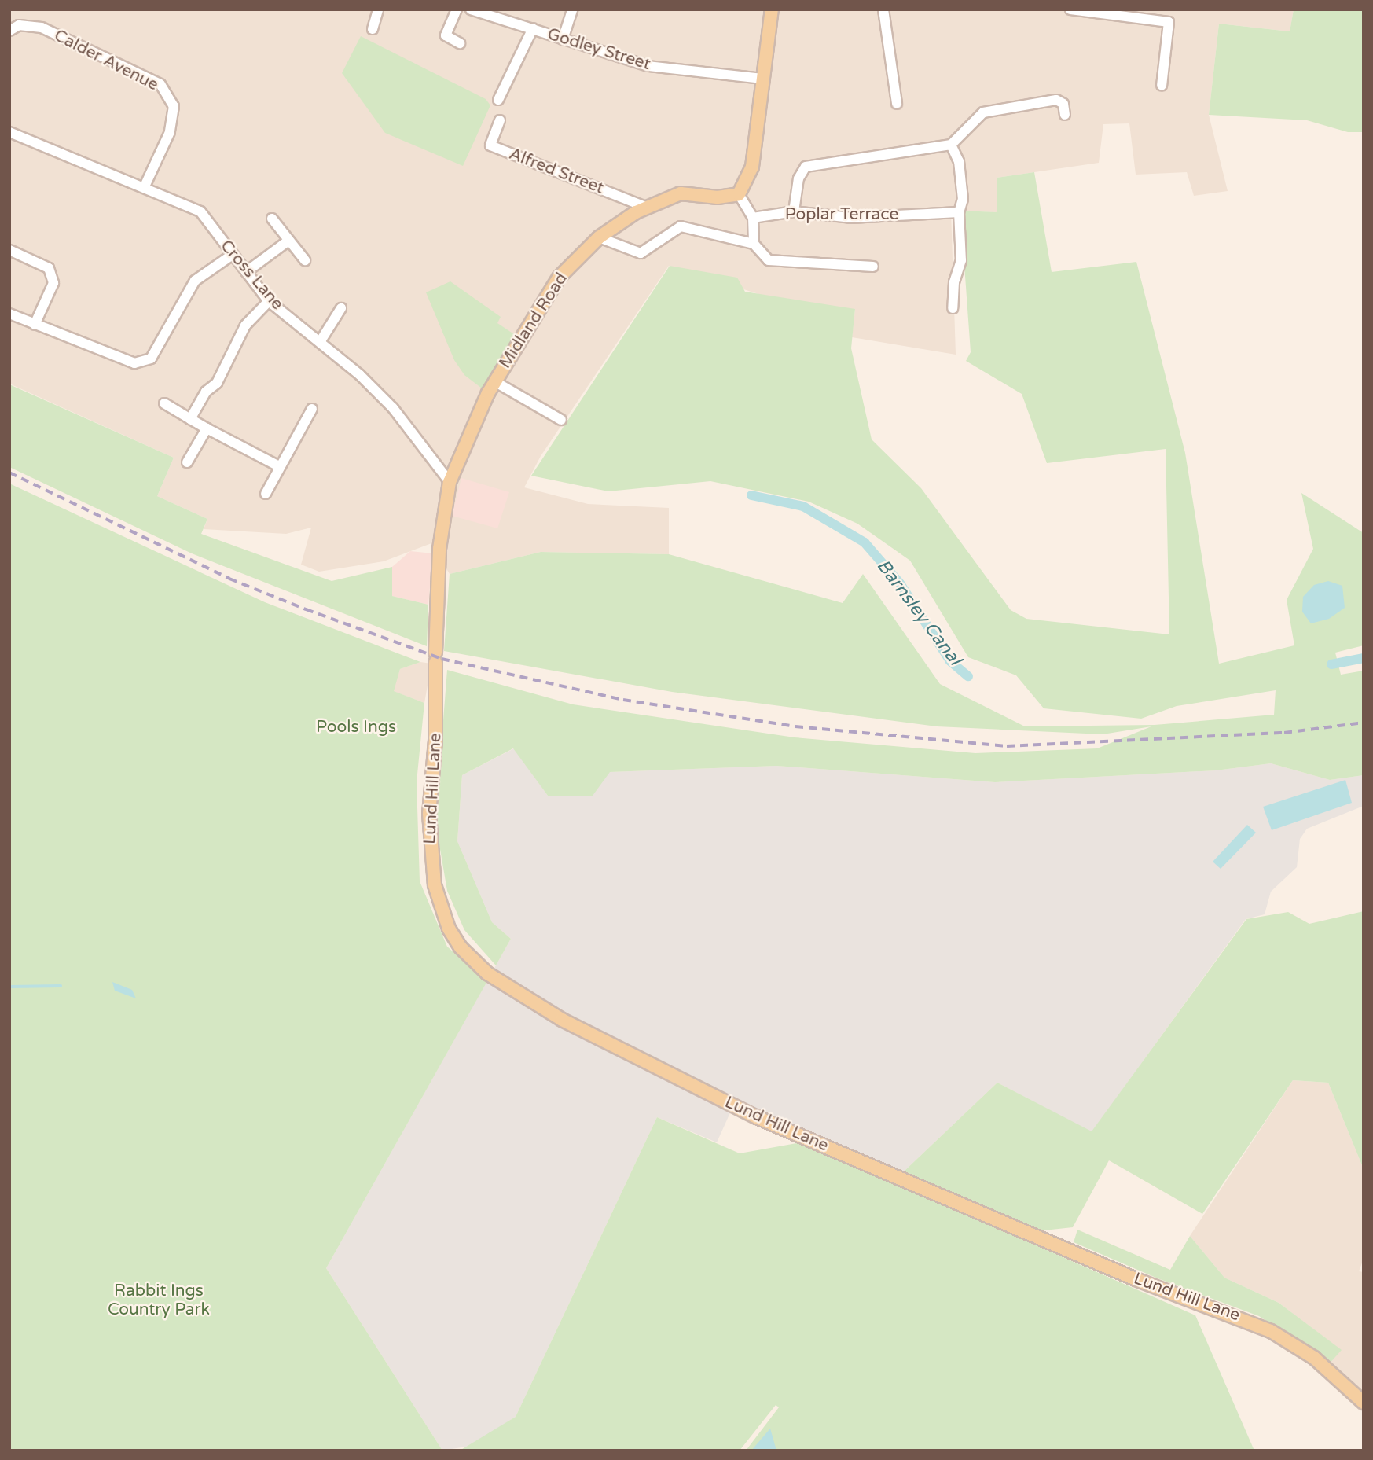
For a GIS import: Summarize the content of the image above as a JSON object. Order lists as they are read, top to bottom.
{
  "streets": {
    "main road": ["Midland Road", "Lund Hill Lane"],
    "street": [
      "Godley Street",
      "Calder Avenue",
      "Alfred Street",
      "Poplar Terrace",
      "Cross Lane"
    ]
  },
  "crossings": [
    ["Calder Avenue", "Cross Lane"],
    ["Alfred Street", "Midland Road"],
    ["Cross Lane", "Midland Road"],
    ["Cross Lane", "Lund Hill Lane"],
    ["Midland Road", "Lund Hill Lane"]
  ],
  "water": ["Barnsley Canal"],
  "parks": ["Pools Ings", "Rabbit Ings Country Park"]
}
